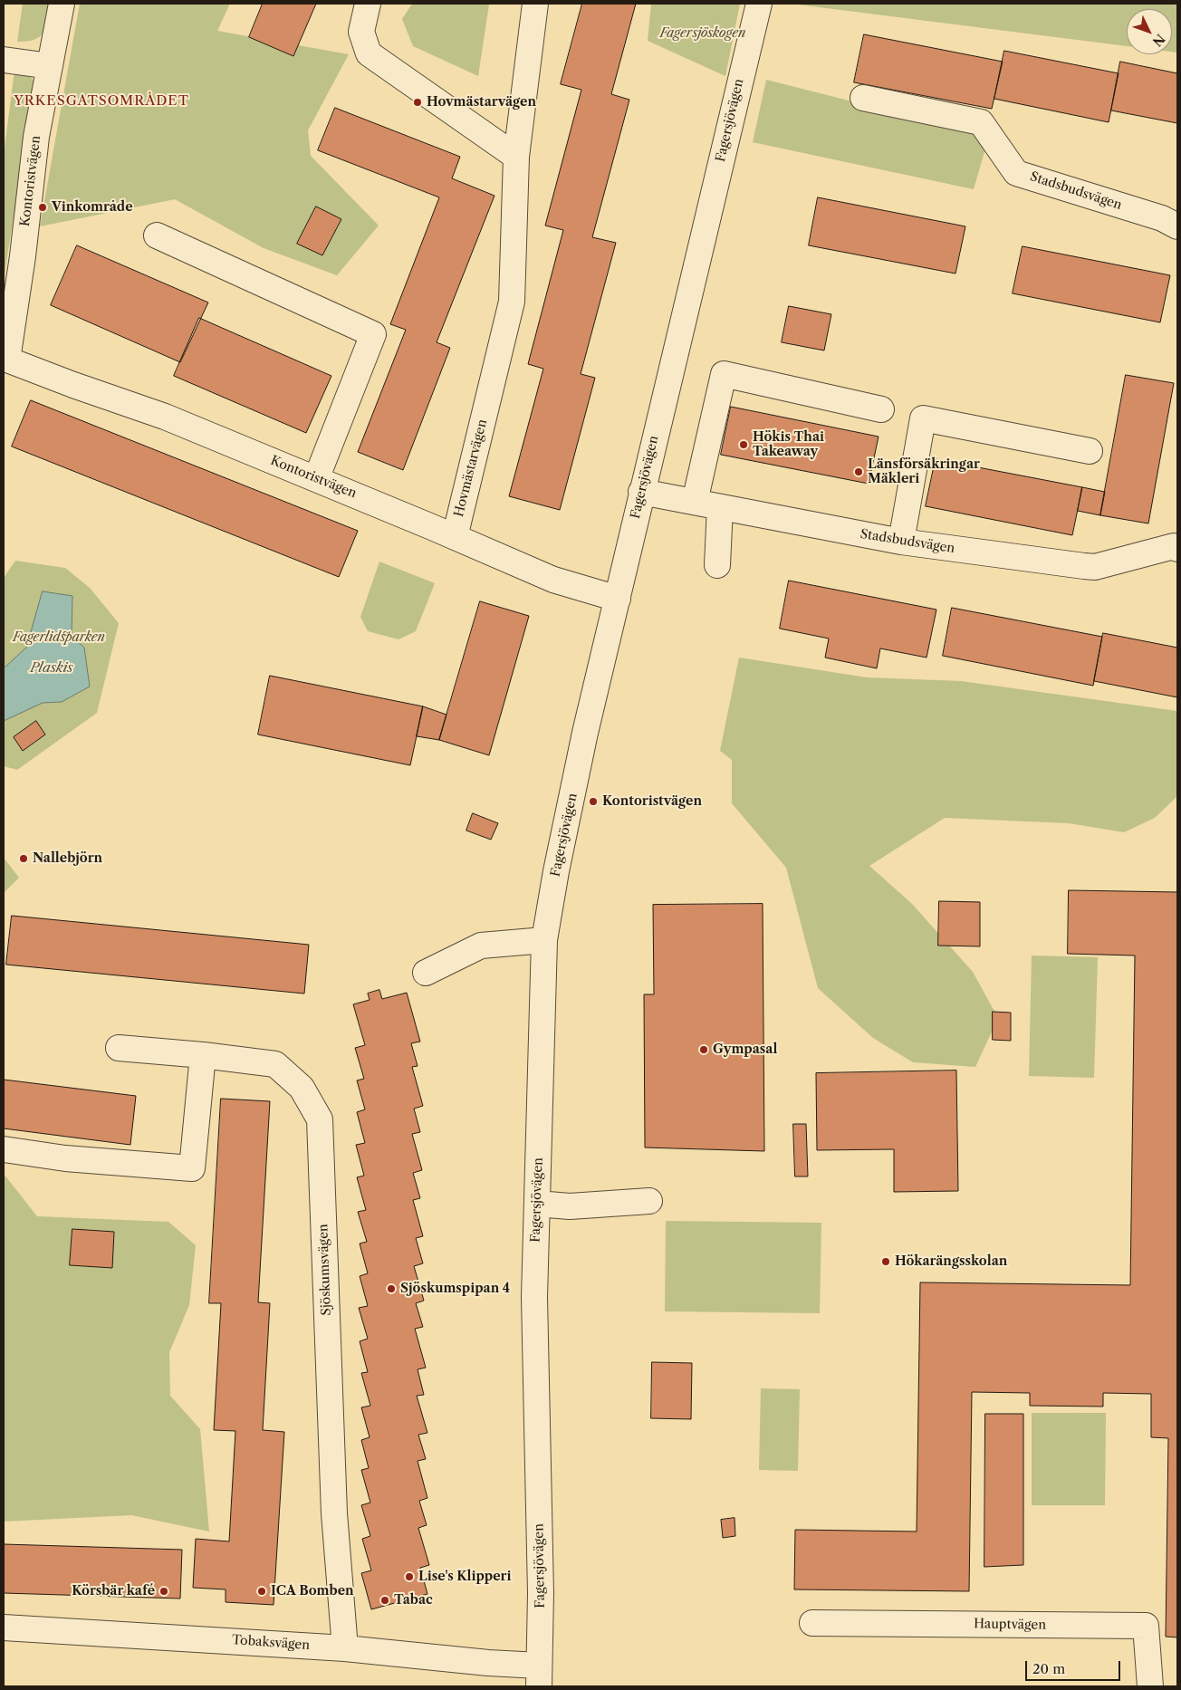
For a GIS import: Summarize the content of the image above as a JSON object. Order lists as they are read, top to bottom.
{
  "streets": {
    "street": [
      "Fagersjövägen",
      "Kontoristvägen",
      "Stadsbudsvägen",
      "Hovmästarvägen",
      "Sjöskumsvägen",
      "Hauptvägen",
      "Tobaksvägen"
    ]
  },
  "crossings": [
    ["Fagersjövägen", "Kontoristvägen"],
    ["Fagersjövägen", "Stadsbudsvägen"],
    ["Fagersjövägen", "Tobaksvägen"],
    ["Kontoristvägen", "Hovmästarvägen"],
    ["Sjöskumsvägen", "Tobaksvägen"]
  ],
  "districts": ["YRKESGATSOMRÅDET"],
  "water": ["Plaskis"],
  "parks": ["Fagersjöskogen", "Fagerlidsparken"],
  "places": [
    "Hovmästarvägen",
    "Vinkområde",
    "Hökis Thai Takeaway",
    "Länsförsäkringar Mäkleri",
    "Kontoristvägen",
    "Nallebjörn",
    "Gympasal",
    "Hökarängsskolan",
    "Sjöskumspipan 4",
    "Lise's Klipperi",
    "Körsbär kafé",
    "ICA Bomben",
    "Tabac"
  ],
  "scale_bar": "20 m",
  "north": "bottom right"
}
